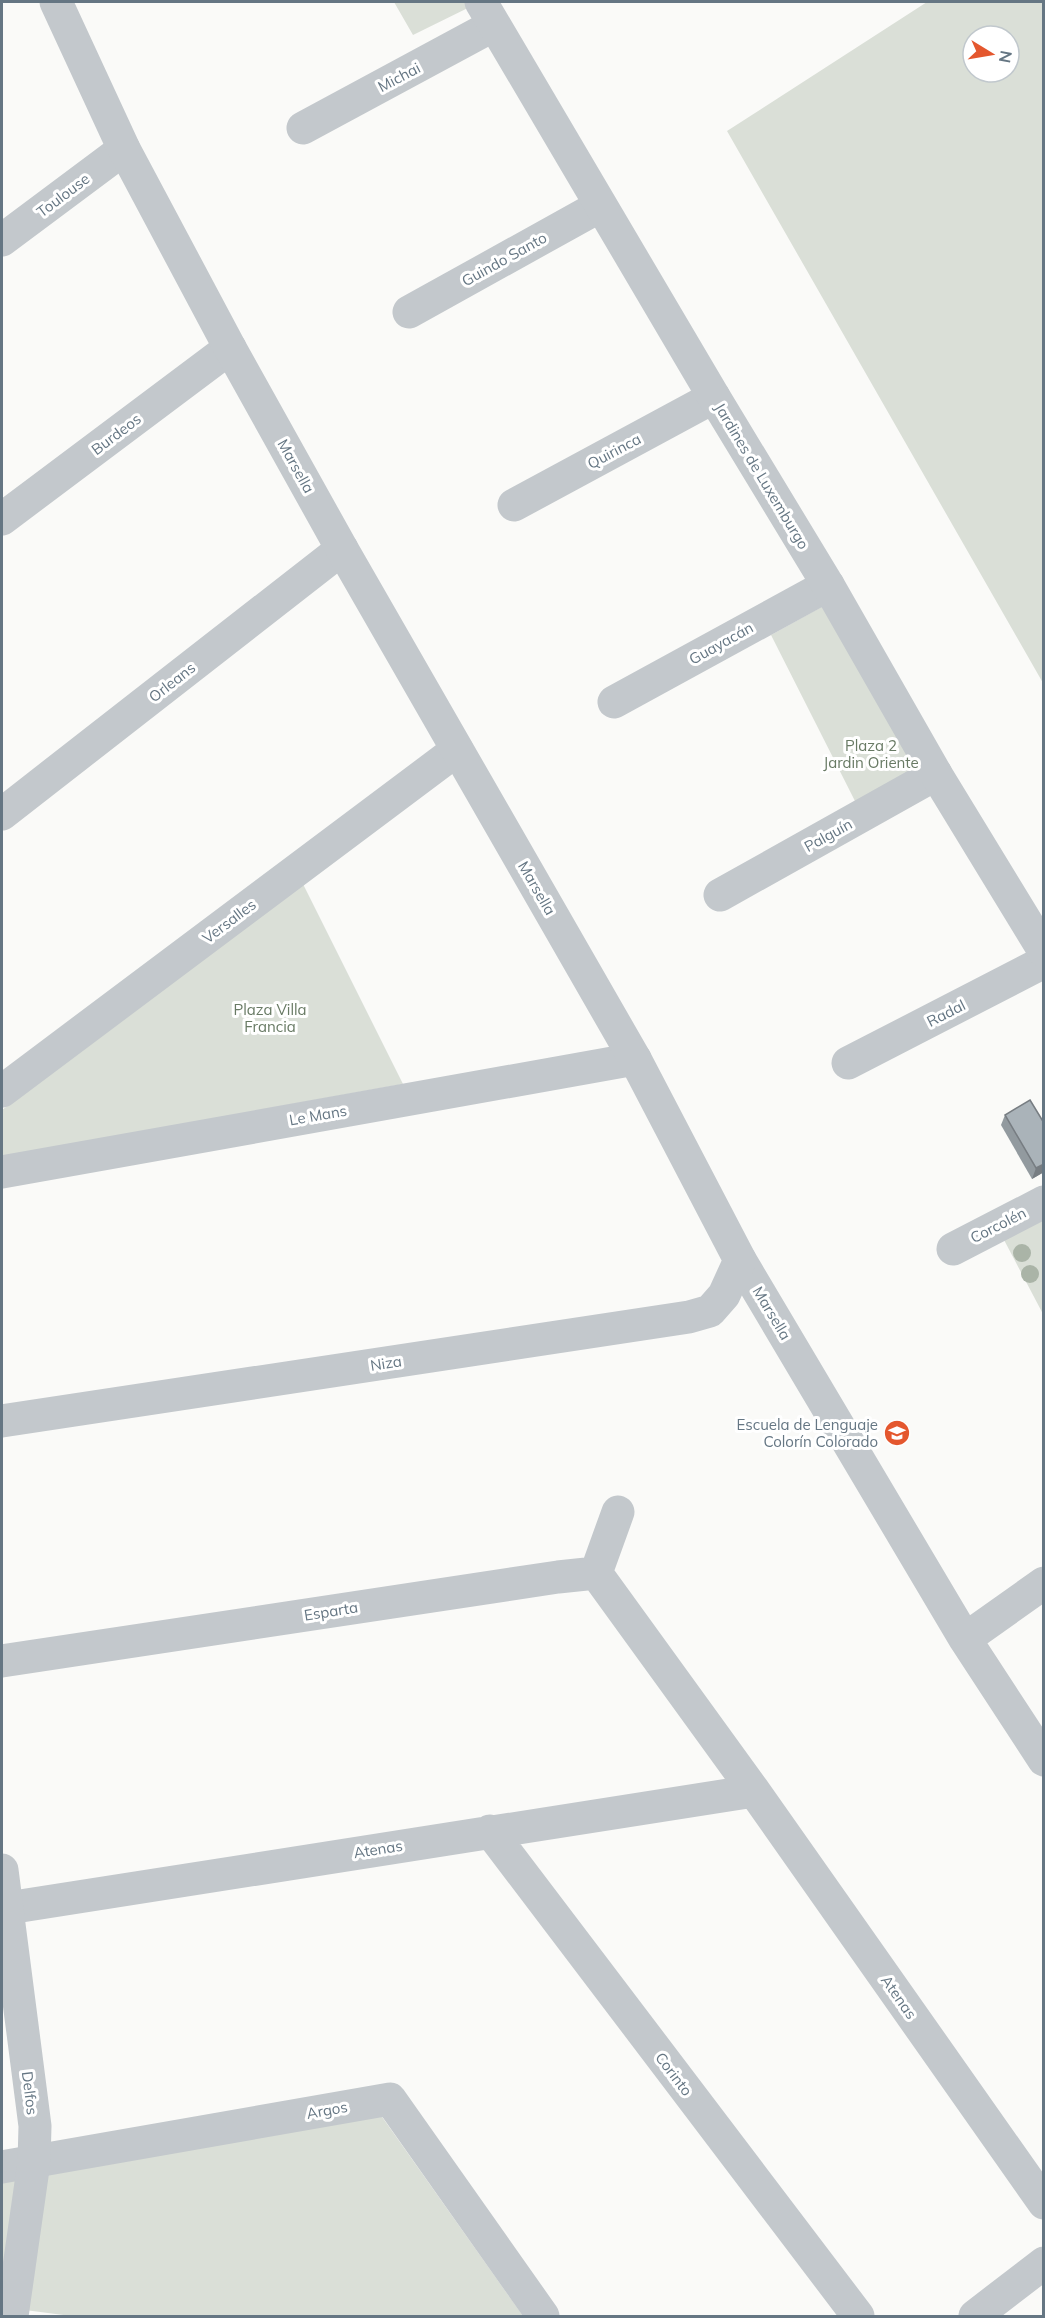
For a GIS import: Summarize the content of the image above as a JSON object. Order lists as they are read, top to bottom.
{
  "streets": {
    "street": [
      "Michai",
      "Toulouse",
      "Guindo Santo",
      "Burdeos",
      "Quirinca",
      "Marsella",
      "Jardines de Luxemburgo",
      "Guayacán",
      "Orleans",
      "Palguín",
      "Versalles",
      "Radal",
      "Le Mans",
      "Corcolén",
      "Niza",
      "Esparta",
      "Atenas",
      "Corinto",
      "Delfos",
      "Argos"
    ]
  },
  "crossings": [
    ["Michai", "Jardines de Luxemburgo"],
    ["Toulouse", "Marsella"],
    ["Guindo Santo", "Jardines de Luxemburgo"],
    ["Burdeos", "Marsella"],
    ["Quirinca", "Jardines de Luxemburgo"],
    ["Marsella", "Orleans"],
    ["Marsella", "Versalles"],
    ["Marsella", "Le Mans"],
    ["Marsella", "Niza"],
    ["Jardines de Luxemburgo", "Guayacán"],
    ["Jardines de Luxemburgo", "Palguín"],
    ["Esparta", "Atenas"],
    ["Atenas", "Corinto"],
    ["Atenas", "Delfos"],
    ["Delfos", "Argos"]
  ],
  "parks": ["Plaza 2 Jardin Oriente", "Plaza Villa Francia"],
  "places": {
    "school or university": ["Escuela de Lenguaje Colorín Colorado"]
  },
  "north": "right"
}
